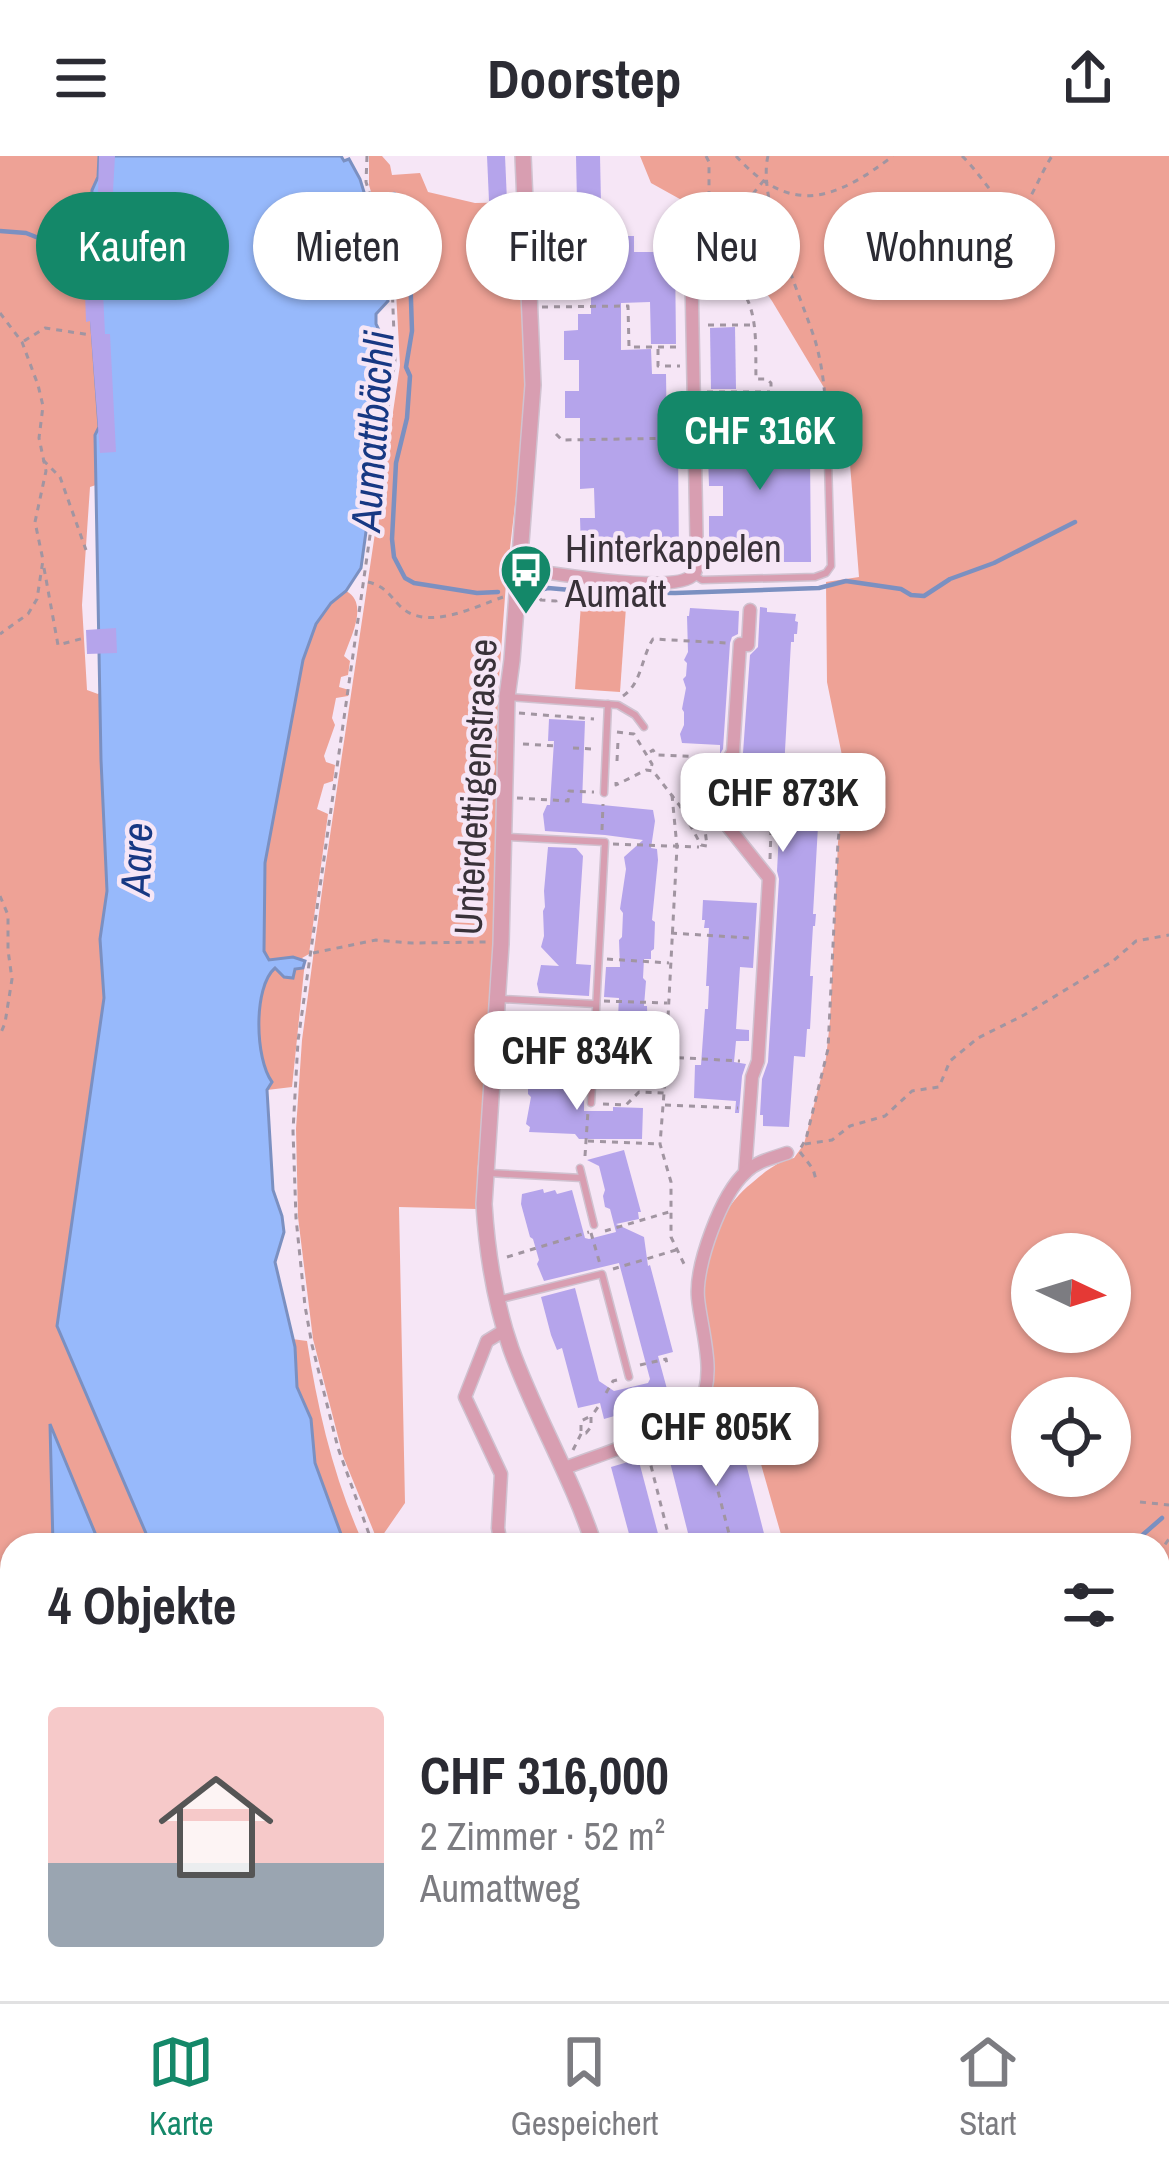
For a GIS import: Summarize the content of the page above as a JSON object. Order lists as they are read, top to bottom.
{
  "streets": {
    "street": ["Unterdettigenstrasse"]
  },
  "water": ["Aumattbächli", "Aare"],
  "places": {
    "bus stop": ["Hinterkappelen Aumatt"]
  },
  "north": "right",
  "page": {
    "header": "Doorstep",
    "chip": [
      "Kaufen",
      "Mieten",
      "Filter",
      "Neu",
      "Wohnung"
    ],
    "price": [
      "CHF 316K",
      "CHF 873K",
      "CHF 834K",
      "CHF 805K"
    ],
    "heading": "4 Objekte",
    "list": [
      {
        "name": "CHF 316,000",
        "note": "2 Zimmer · 52 m² · Aumattweg"
      }
    ],
    "tabs": ["Karte", "Gespeichert", "Start"]
  }
}
